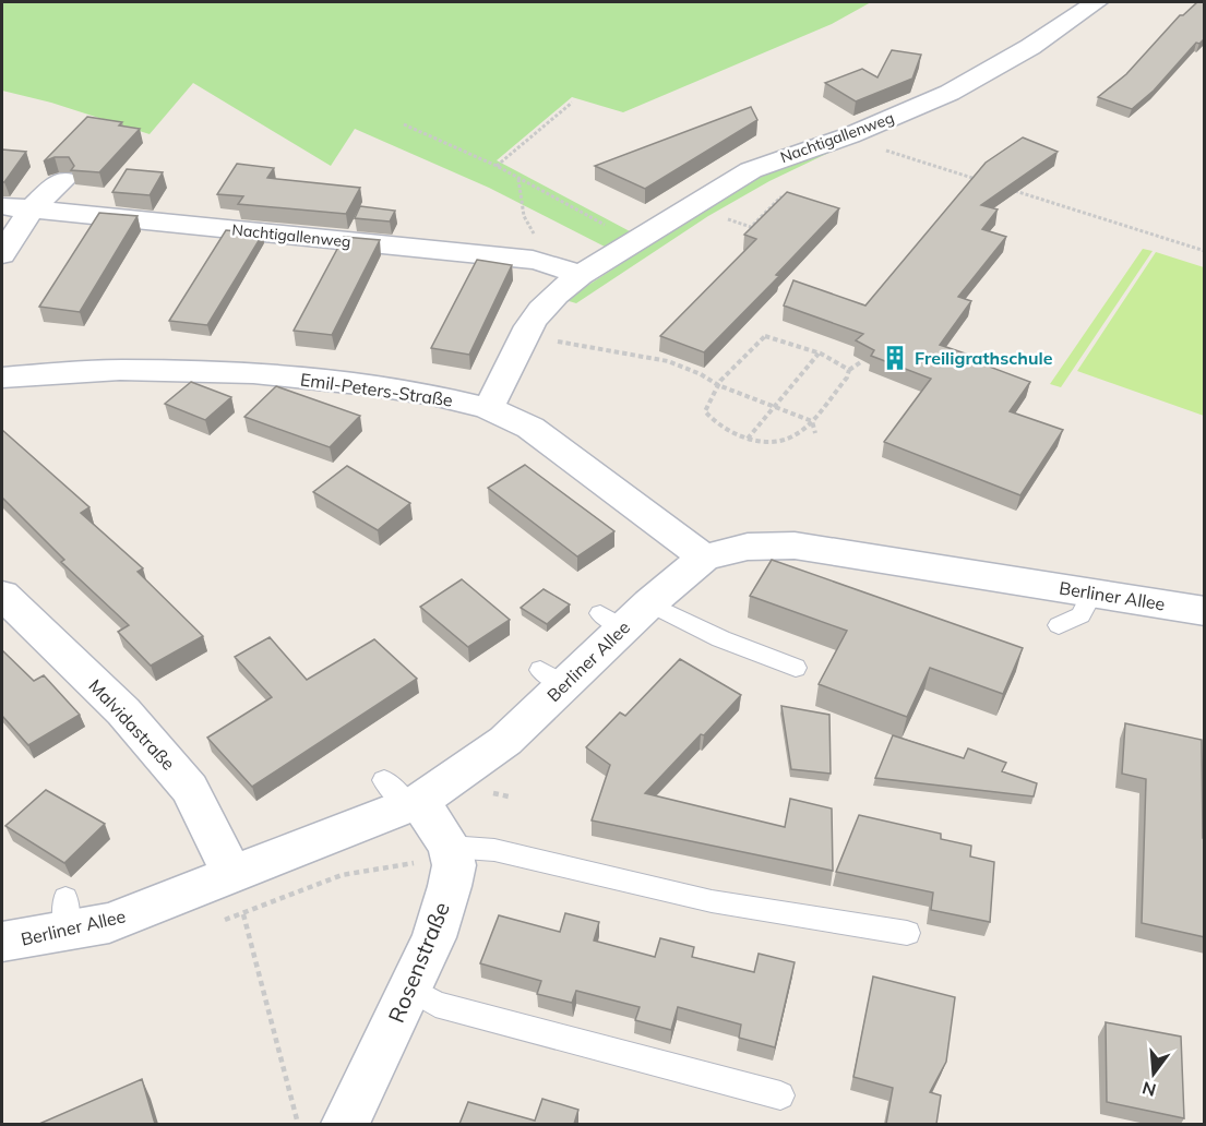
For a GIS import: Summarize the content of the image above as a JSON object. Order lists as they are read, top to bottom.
{
  "streets": {
    "street": [
      "Nachtigallenweg",
      "Emil-Peters-Straße",
      "Berliner Allee",
      "Malvidastraße",
      "Rosenstraße"
    ]
  },
  "crossings": [
    ["Nachtigallenweg", "Emil-Peters-Straße"],
    ["Emil-Peters-Straße", "Berliner Allee"],
    ["Berliner Allee", "Malvidastraße"]
  ],
  "places": {
    "building": ["Freiligrathschule"]
  },
  "north": "bottom"
}
